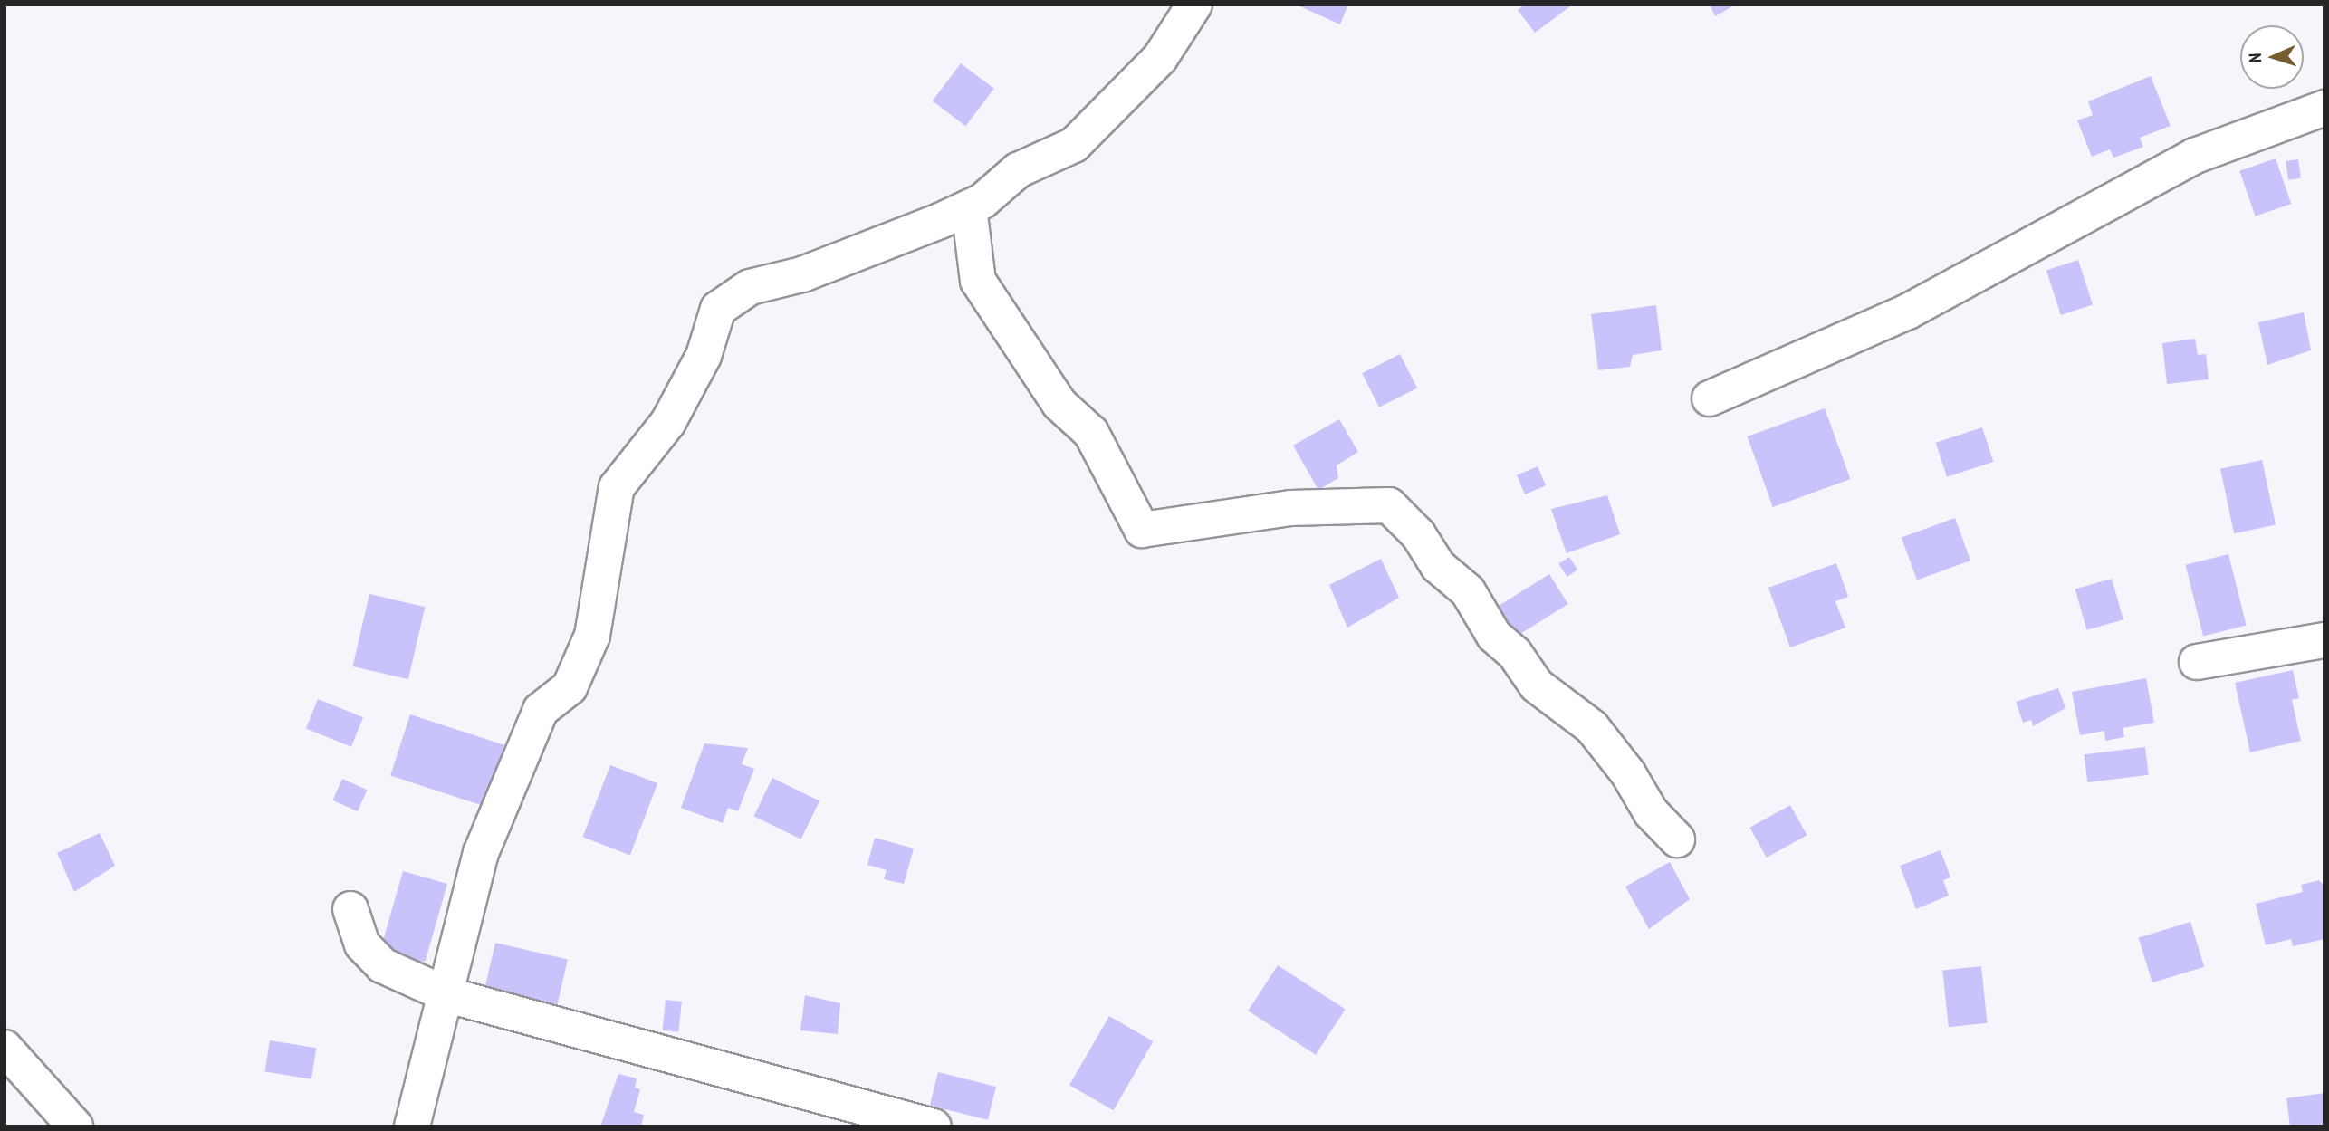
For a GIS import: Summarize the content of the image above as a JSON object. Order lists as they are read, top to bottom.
{
  "north": "left"
}
